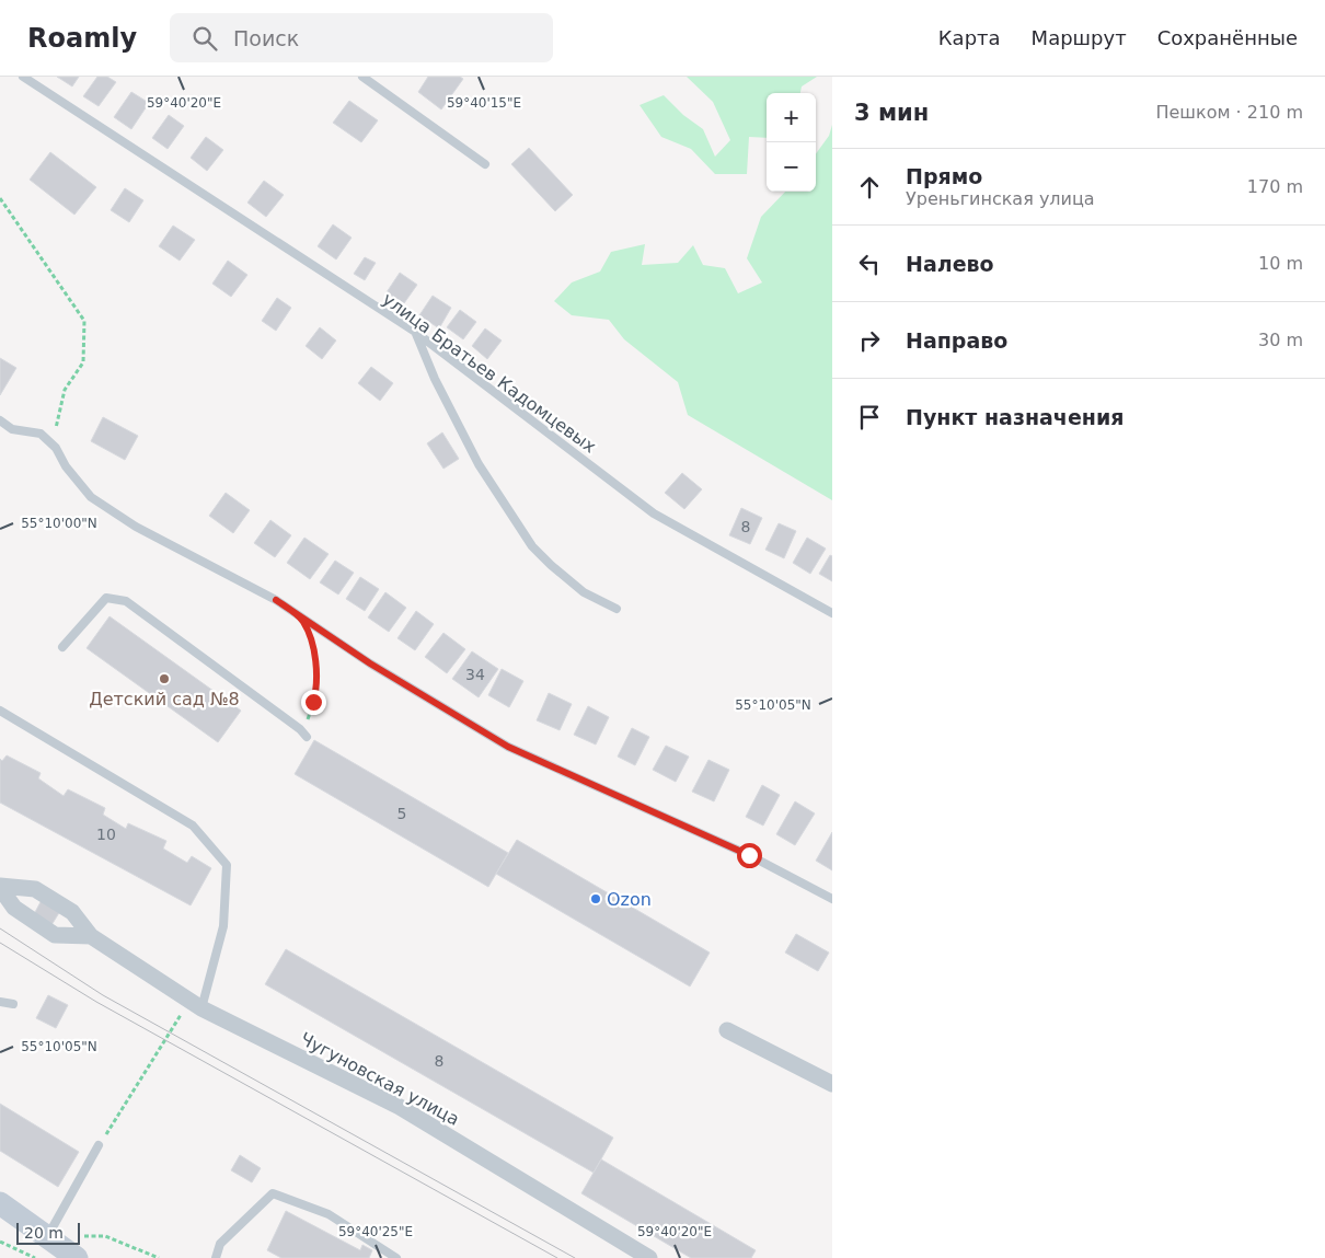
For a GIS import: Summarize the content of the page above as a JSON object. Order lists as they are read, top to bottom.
{
  "streets": {
    "street": ["Чугуновская улица"],
    "lane": ["улица Братьев Кадомцевых"]
  },
  "places": ["Детский сад №8", "Ozon"],
  "house_numbers": [
    "8",
    "34",
    "5",
    "10",
    "8"
  ],
  "scale_bar": "20 m",
  "page": {
    "header": "Roamly",
    "search": "Поиск",
    "nav": ["Карта", "Маршрут", "Сохранённые"],
    "heading": ["3 мин", "Пешком · 210 m"],
    "map_buttons": ["+", "−"],
    "list": [
      ["Прямо", "Уреньгинская улица", "170 m"],
      ["Налево", "10 m"],
      ["Направо", "30 m"],
      "Пункт назначения"
    ],
    "scale": "20 m"
  },
  "coordinates": [
    "59°40'20\"E",
    "59°40'15\"E",
    "55°10'00\"N",
    "55°10'05\"N",
    "59°40'25\"E"
  ]
}
